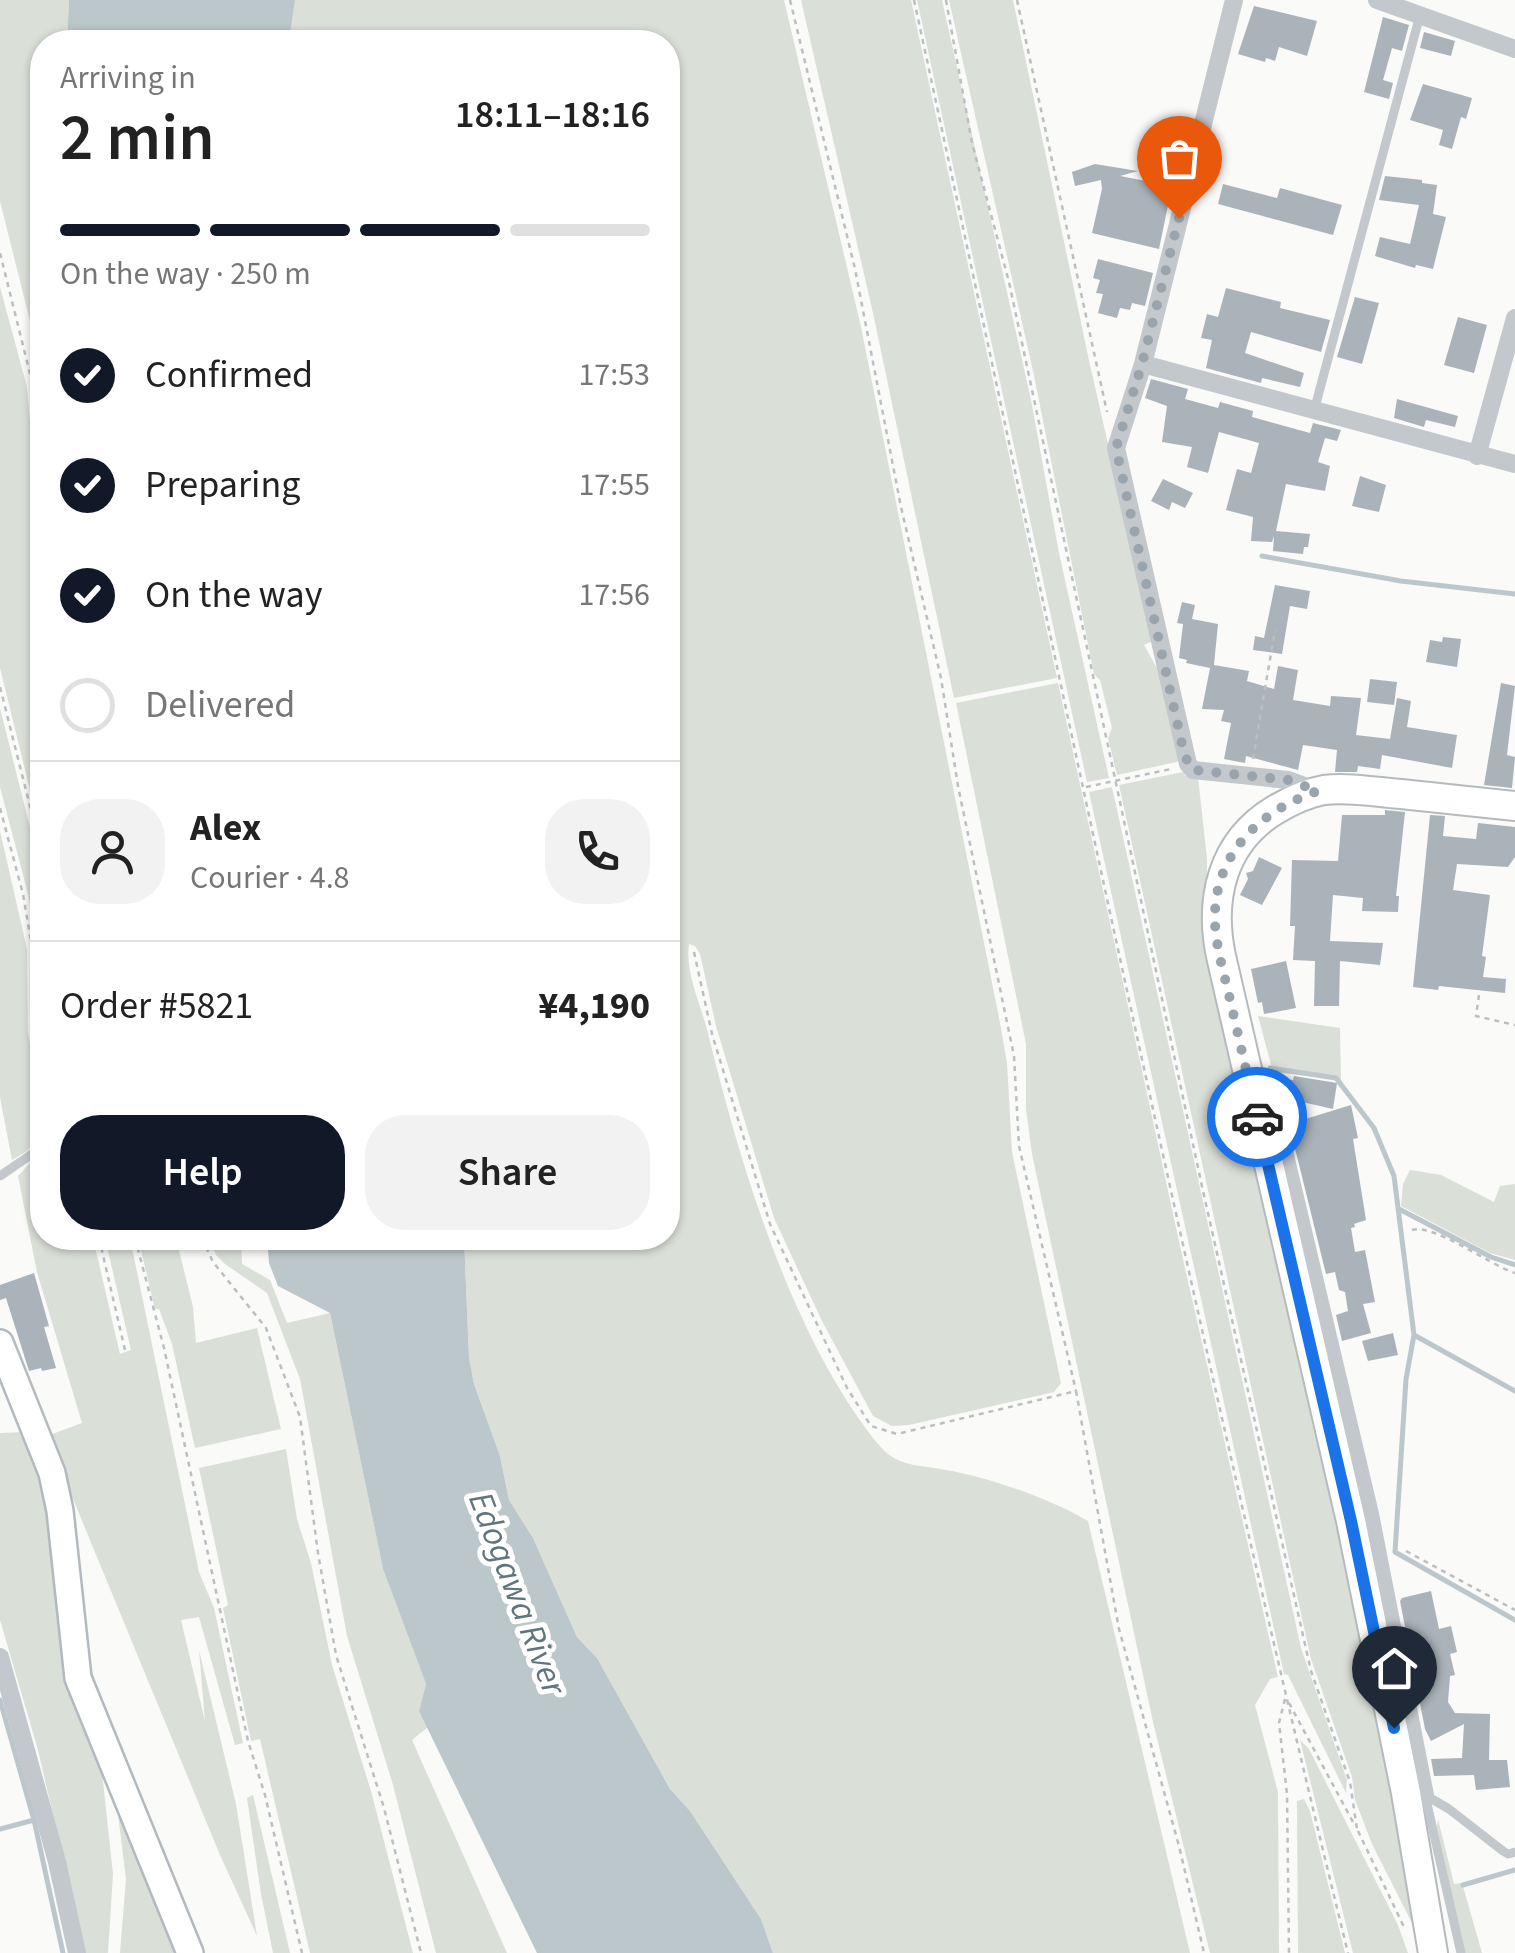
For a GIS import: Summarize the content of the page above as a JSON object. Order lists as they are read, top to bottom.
{
  "water": ["Edogawa River"],
  "page": {
    "heading": ["2 min", "Arriving in", "18:11–18:16"],
    "panel": [
      "Alex",
      "Courier · 4.8",
      "Order #5821",
      "¥4,190"
    ],
    "bar": "On the way · 250 m",
    "list": [
      ["Confirmed", "17:53"],
      ["Preparing", "17:55"],
      ["On the way", "17:56"],
      "Delivered"
    ],
    "buttons": ["Help", "Share"]
  }
}
